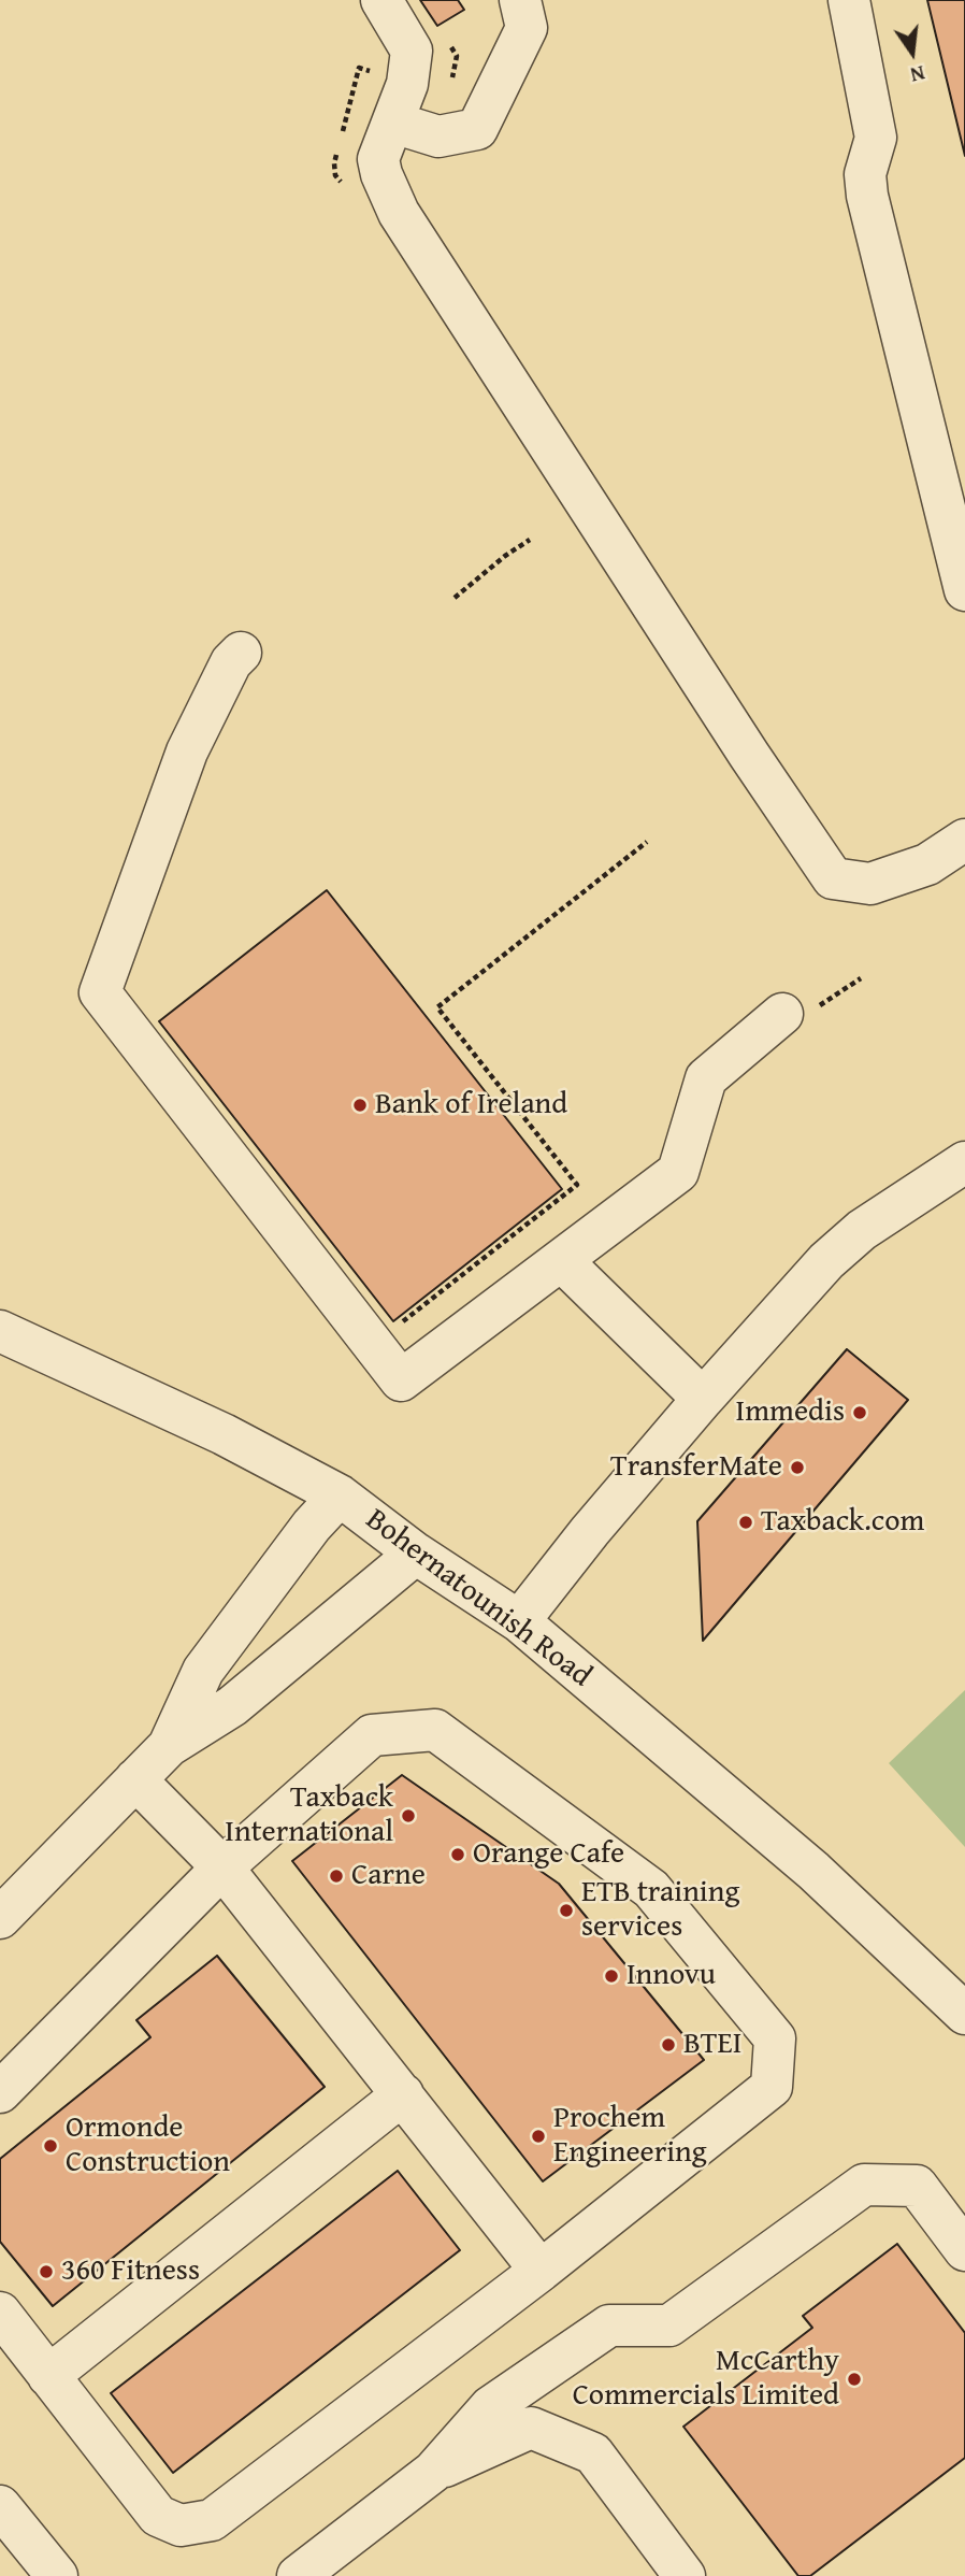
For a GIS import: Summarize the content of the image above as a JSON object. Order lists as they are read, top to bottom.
{
  "streets": {
    "street": ["Bohernatounish Road"]
  },
  "places": [
    "Bank of Ireland",
    "Immedis",
    "TransferMate",
    "Taxback.com",
    "Taxback International",
    "Orange Cafe",
    "Carne",
    "ETB training services",
    "Innovu",
    "BTEI",
    "Prochem Engineering",
    "Ormonde Construction",
    "360 Fitness",
    "McCarthy Commercials Limited"
  ],
  "north": "bottom"
}
